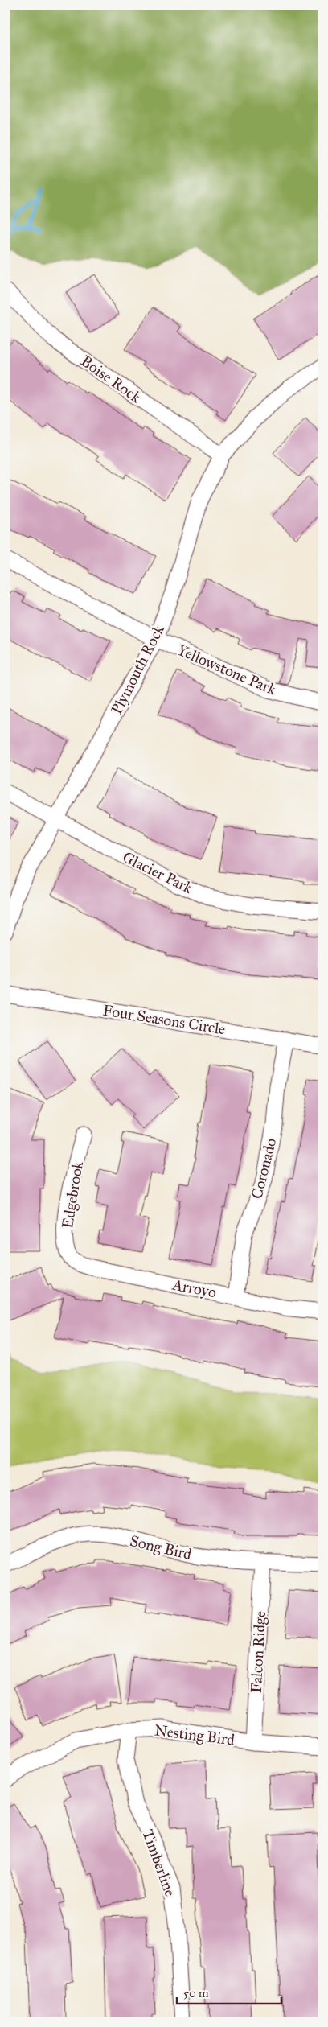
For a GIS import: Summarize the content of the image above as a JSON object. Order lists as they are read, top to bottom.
{
  "streets": {
    "street": [
      "Boise Rock",
      "Plymouth Rock",
      "Yellowstone Park",
      "Glacier Park",
      "Four Seasons Circle",
      "Coronado",
      "Edgebrook",
      "Arroyo",
      "Song Bird",
      "Falcon Ridge",
      "Nesting Bird",
      "Timberline"
    ]
  },
  "crossings": [
    ["Boise Rock", "Plymouth Rock"],
    ["Plymouth Rock", "Yellowstone Park"],
    ["Plymouth Rock", "Glacier Park"],
    ["Four Seasons Circle", "Coronado"],
    ["Coronado", "Arroyo"],
    ["Edgebrook", "Arroyo"],
    ["Song Bird", "Falcon Ridge"],
    ["Falcon Ridge", "Nesting Bird"],
    ["Nesting Bird", "Timberline"]
  ],
  "scale_bar": "50 m"
}
